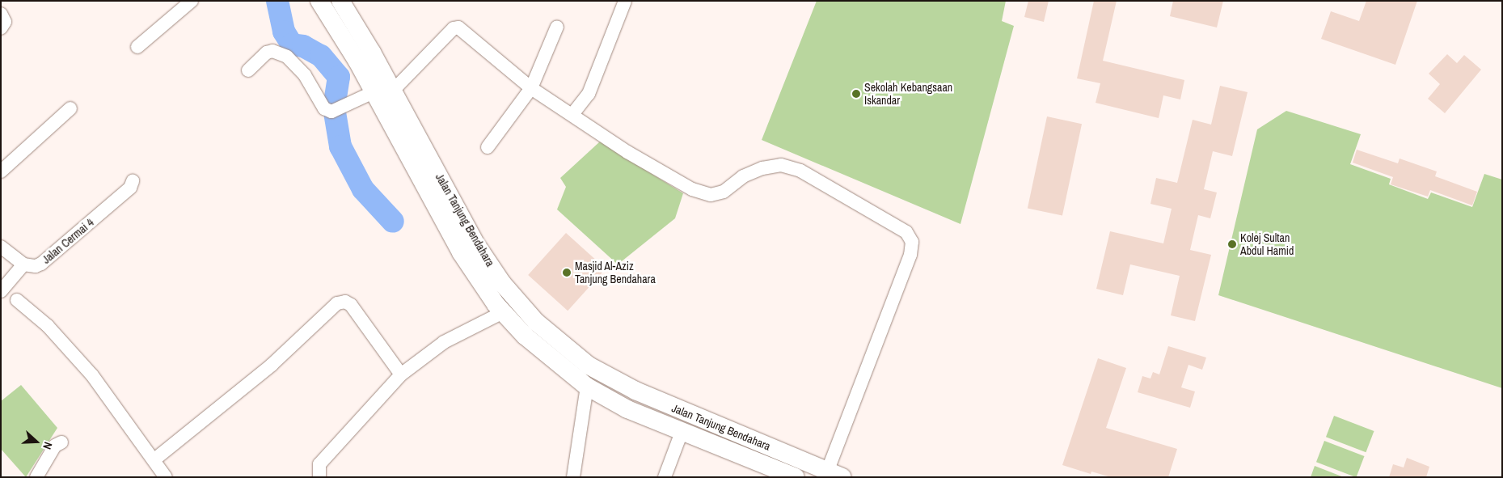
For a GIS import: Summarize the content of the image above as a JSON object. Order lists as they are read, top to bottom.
{
  "streets": {
    "main road": ["Jalan Tanjung Bendahara"],
    "street": ["Jalan Cermai 4"]
  },
  "places": ["Sekolah Kebangsaan Iskandar", "Kolej Sultan Abdul Hamid", "Masjid Al-Aziz Tanjung Bendahara"],
  "north": "right"
}
